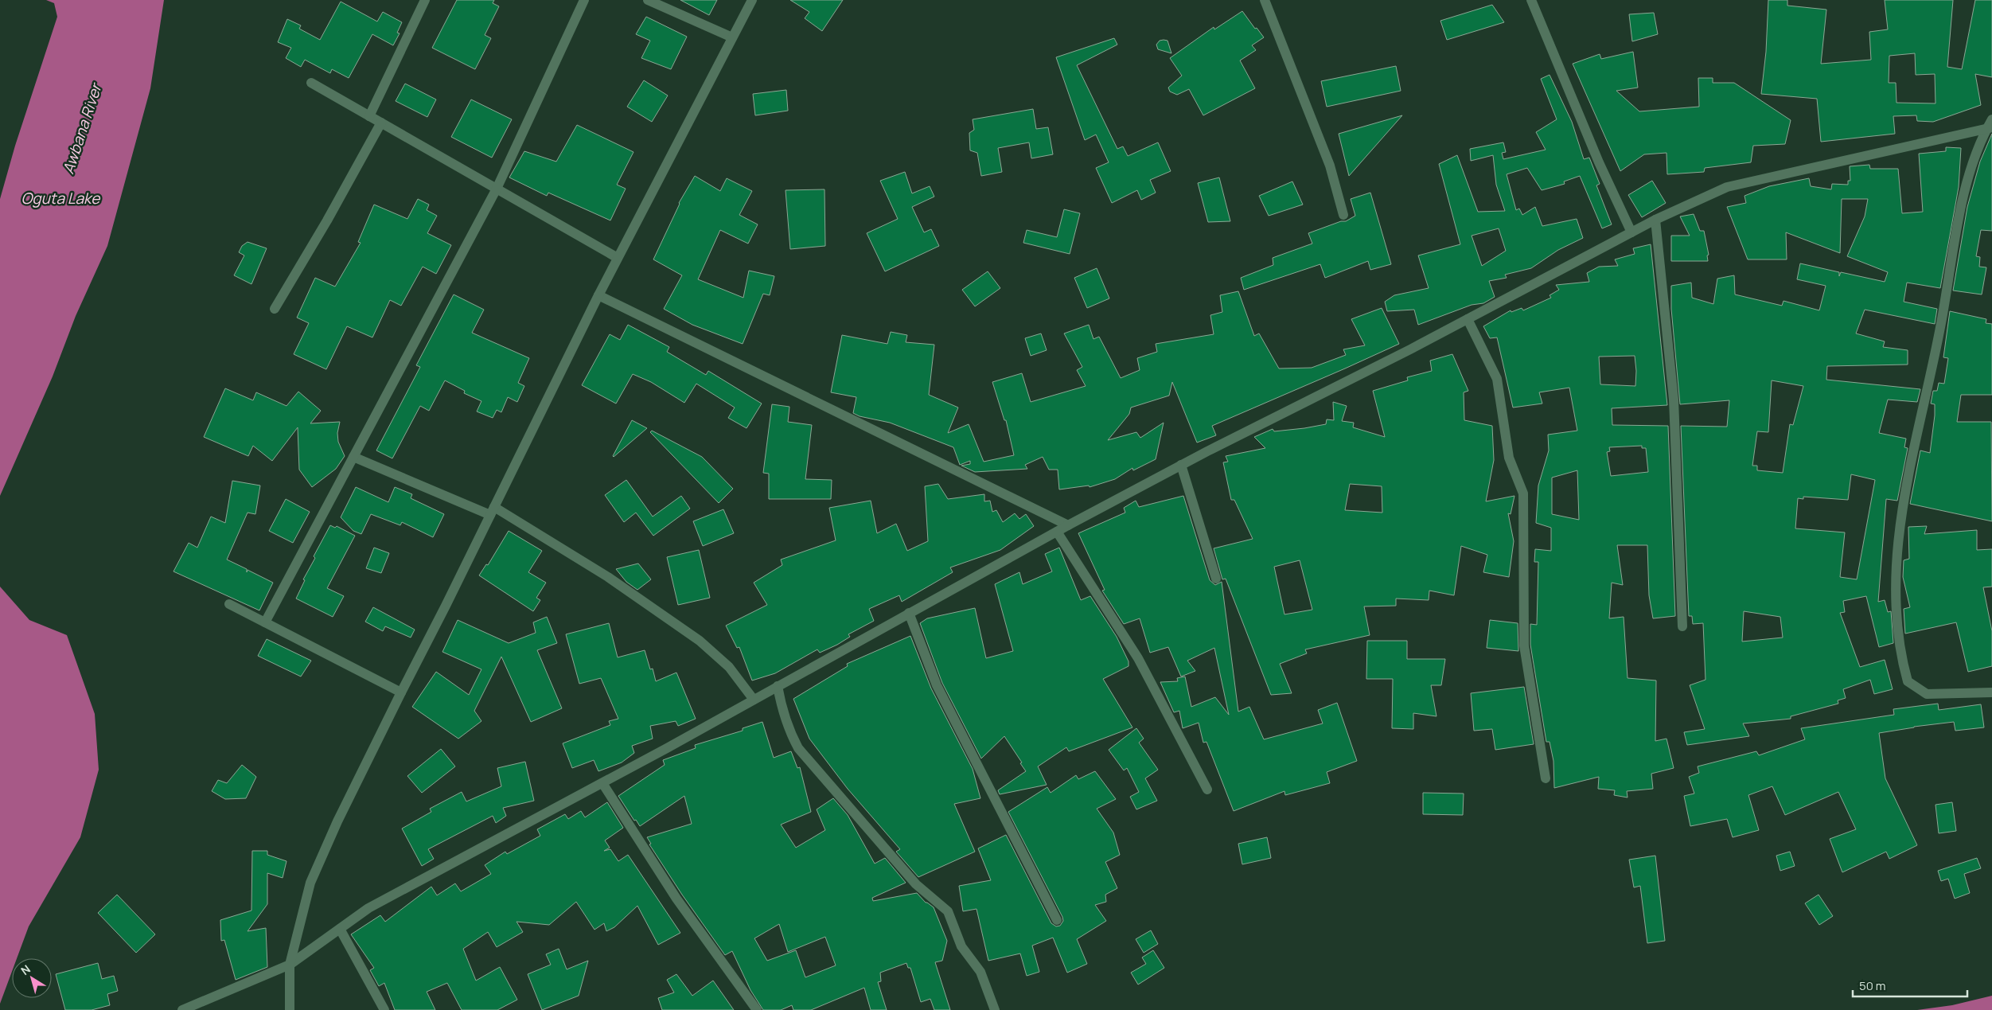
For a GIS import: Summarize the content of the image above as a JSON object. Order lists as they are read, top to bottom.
{
  "water": ["Awbana River", "Oguta Lake"],
  "scale_bar": "50 m",
  "north": "top left"
}
